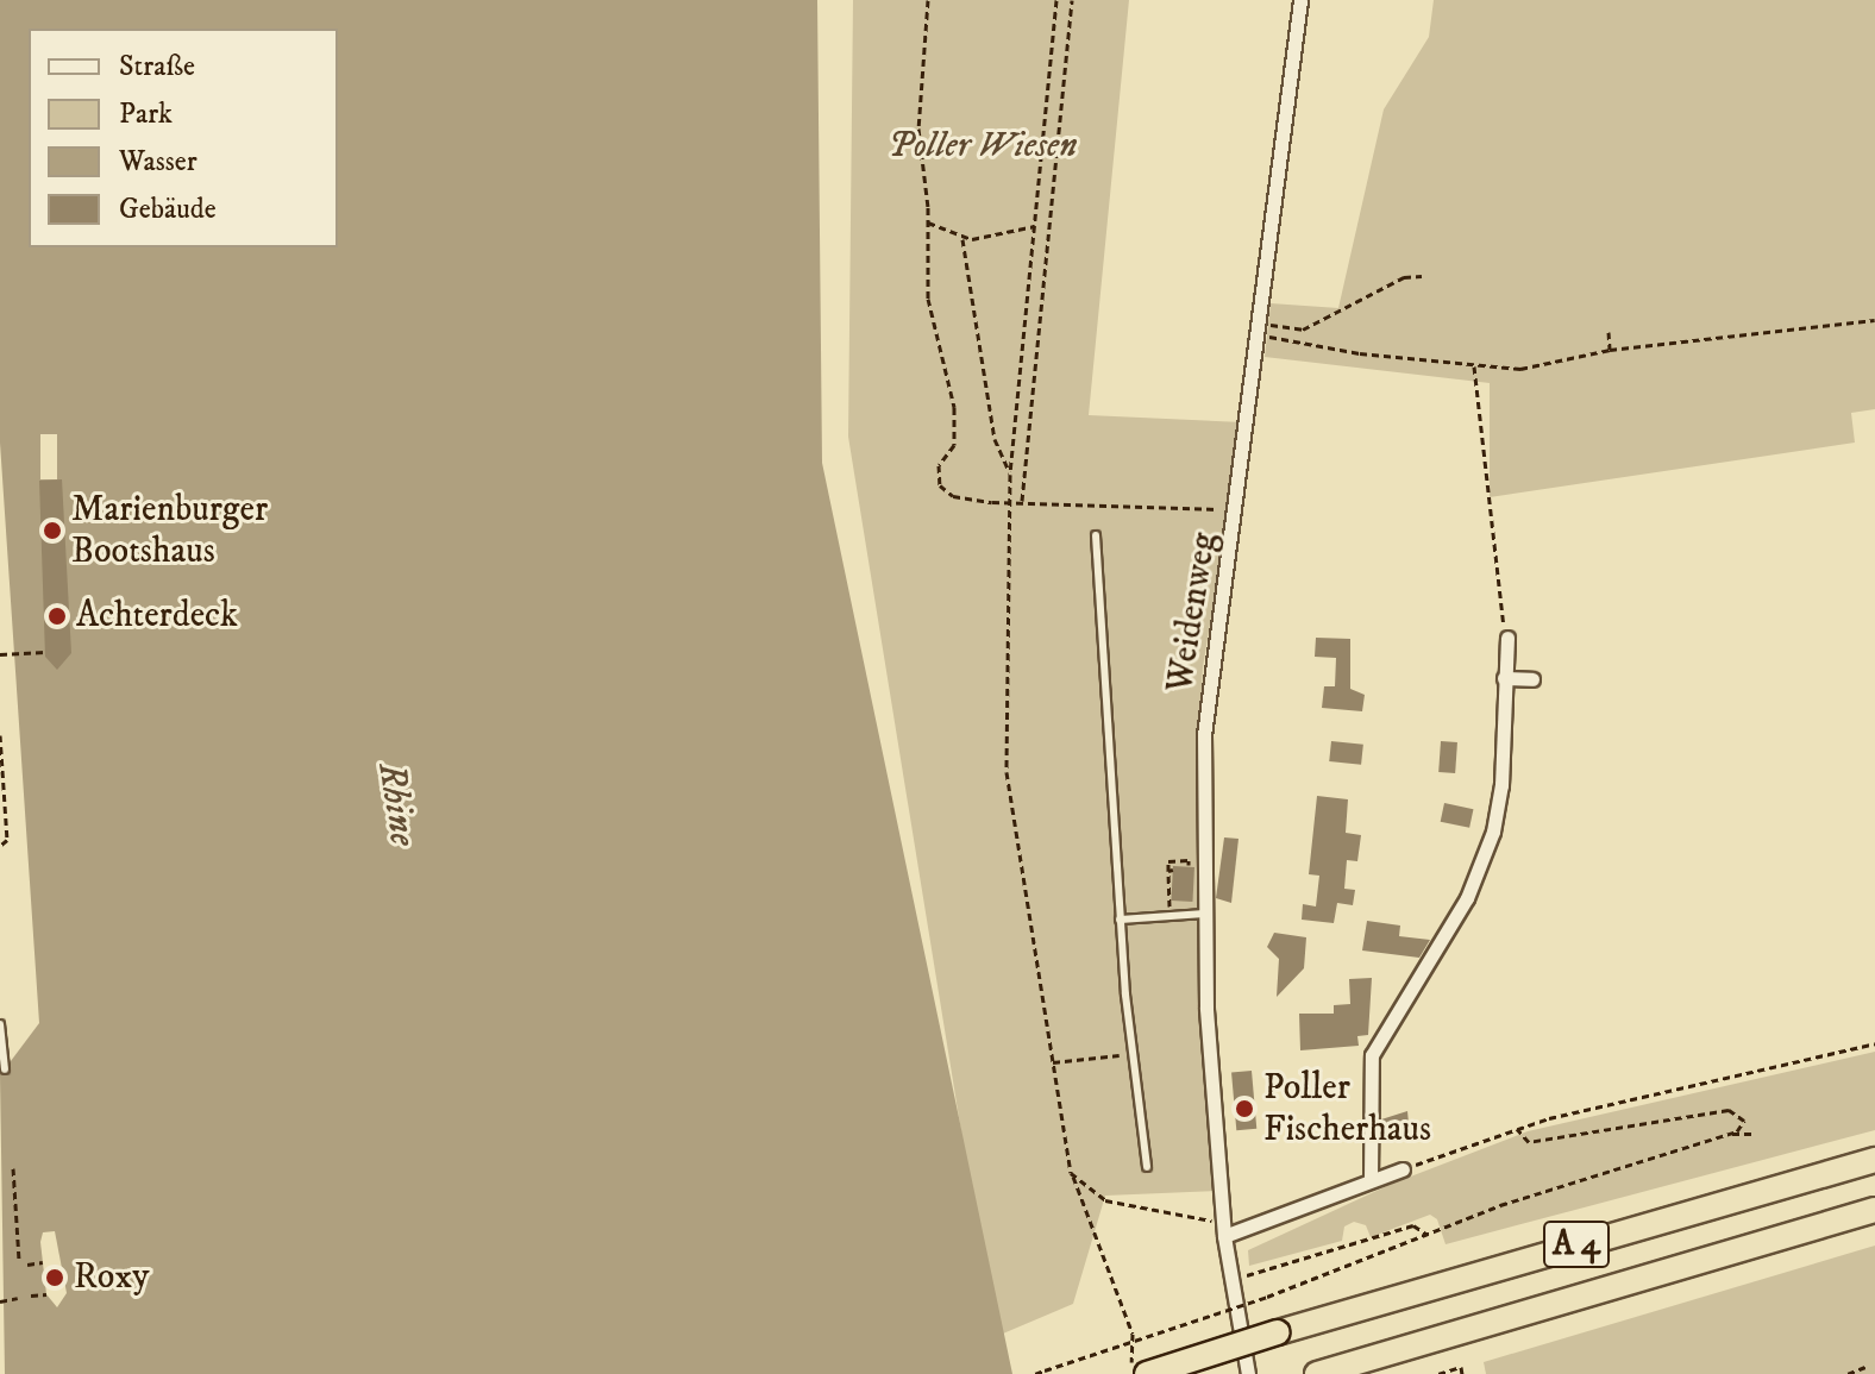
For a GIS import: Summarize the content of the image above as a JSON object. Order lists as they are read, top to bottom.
{
  "streets": {
    "highway": ["A 4"],
    "street": ["Weidenweg"]
  },
  "water": ["Rhine"],
  "parks": ["Poller Wiesen"],
  "places": [
    "Marienburger Bootshaus",
    "Achterdeck",
    "Poller Fischerhaus",
    "Roxy"
  ],
  "legend": [
    "Straße",
    "Park",
    "Wasser",
    "Gebäude"
  ]
}
